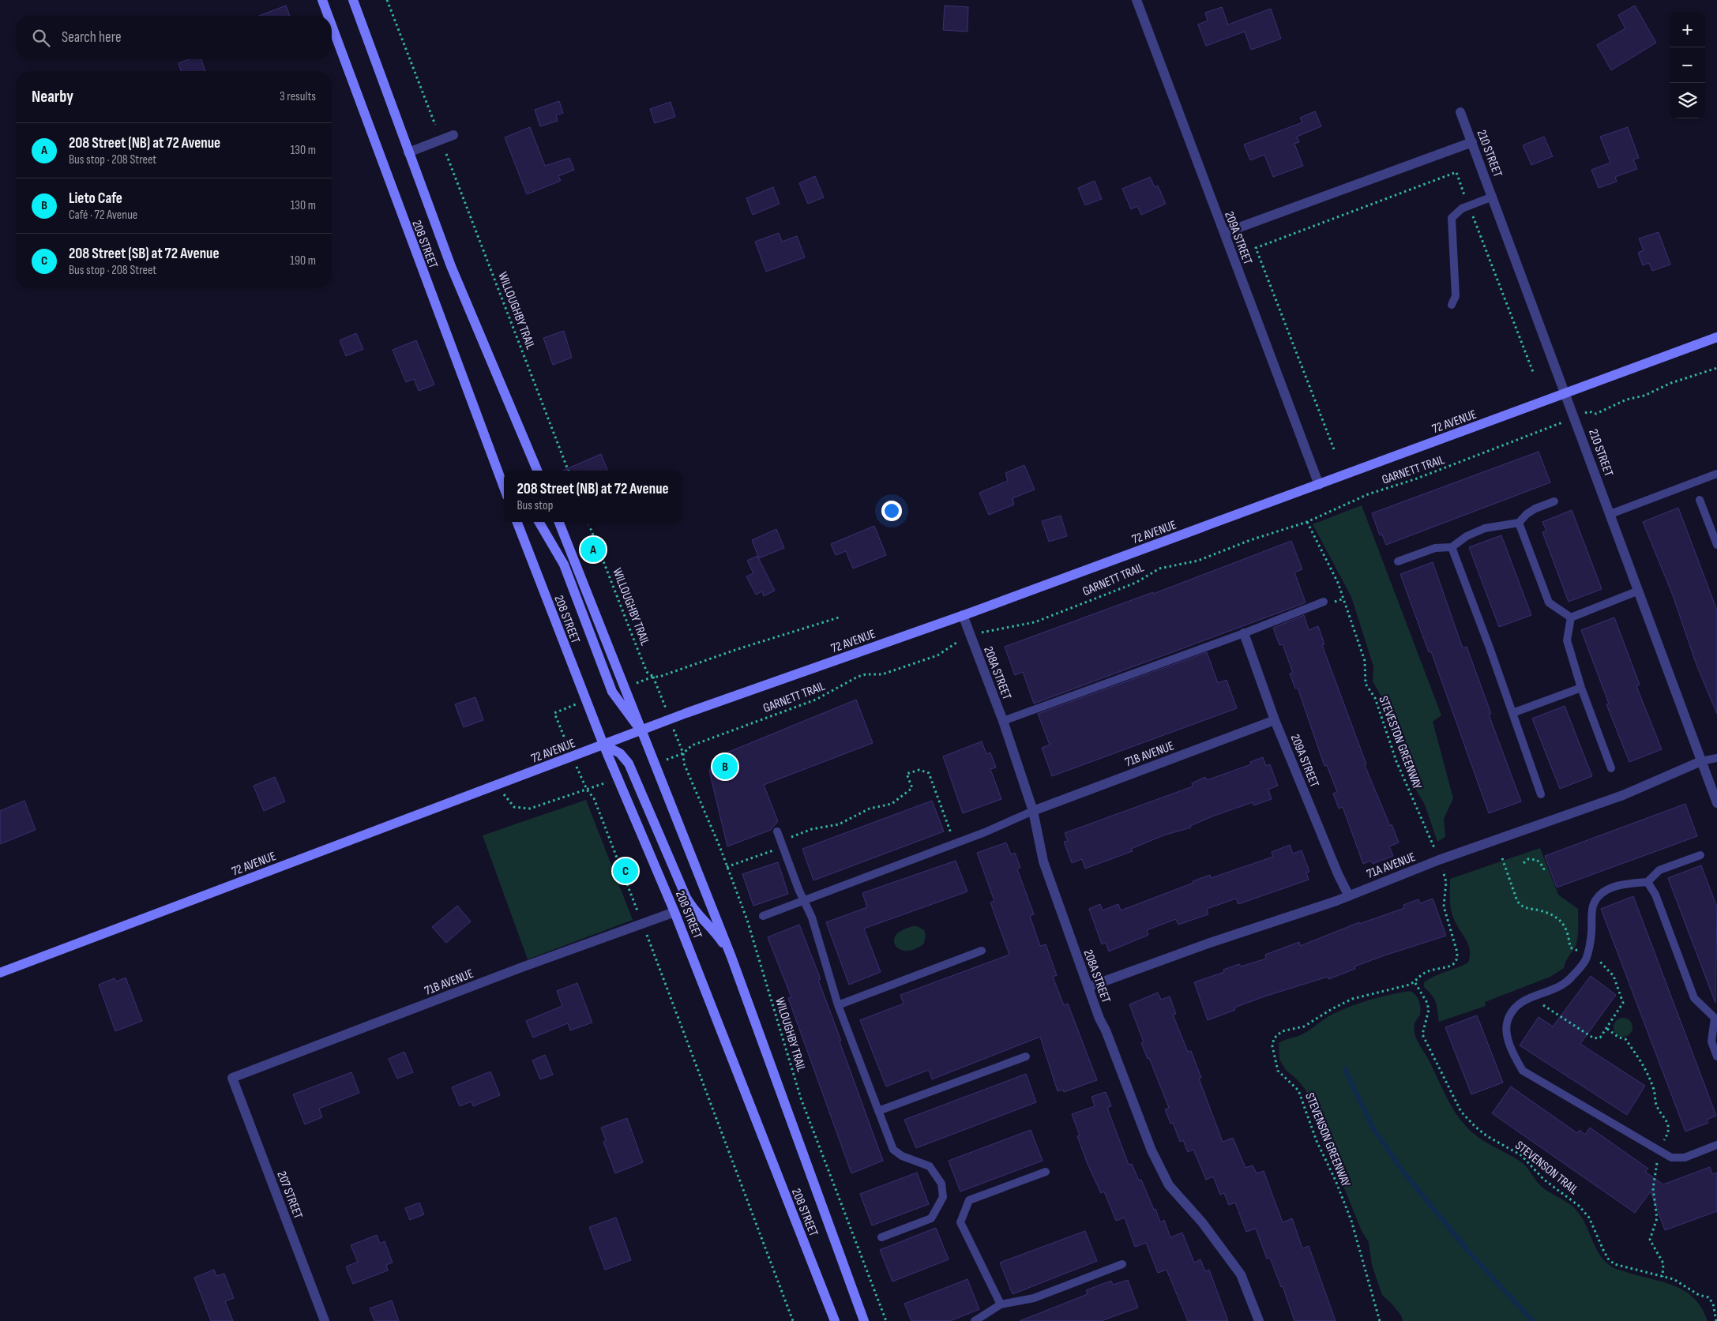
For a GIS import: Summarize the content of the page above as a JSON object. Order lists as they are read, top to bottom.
{
  "streets": {
    "main road": ["208 STREET", "72 AVENUE"],
    "street": [
      "210 STREET",
      "209A STREET",
      "208A STREET",
      "71B AVENUE",
      "71A AVENUE",
      "207 STREET"
    ],
    "path": [
      "WILLOUGHBY TRAIL",
      "GARNETT TRAIL",
      "STEVESTON GREENWAY",
      "WILOUGHBY TRAIL",
      "STEVENSON GREENWAY",
      "STEVENSON TRAIL"
    ]
  },
  "crossings": [
    ["210 STREET", "72 AVENUE"],
    ["210 STREET", "71A AVENUE"],
    ["209A STREET", "72 AVENUE"],
    ["209A STREET", "71B AVENUE"],
    ["209A STREET", "71A AVENUE"],
    ["208 STREET", "72 AVENUE"],
    ["208 STREET", "71B AVENUE"],
    ["72 AVENUE", "208A STREET"],
    ["GARNETT TRAIL", "208A STREET"],
    ["GARNETT TRAIL", "STEVESTON GREENWAY"],
    ["GARNETT TRAIL", "WILOUGHBY TRAIL"],
    ["208A STREET", "71B AVENUE"],
    ["208A STREET", "71A AVENUE"],
    ["STEVESTON GREENWAY", "71A AVENUE"],
    ["STEVESTON GREENWAY", "STEVENSON GREENWAY"],
    ["71B AVENUE", "207 STREET"],
    ["71A AVENUE", "STEVENSON GREENWAY"],
    ["STEVENSON GREENWAY", "STEVENSON TRAIL"]
  ],
  "page": {
    "map_buttons": ["+", "−"],
    "search": "Search here",
    "heading": ["Nearby", "3 results"],
    "list": [
      {
        "mark": "A",
        "name": "208 Street (NB) at 72 Avenue",
        "note": "Bus stop · 208 Street",
        "value": "130 m"
      },
      {
        "mark": "B",
        "name": "Lieto Cafe",
        "note": "Café · 72 Avenue",
        "value": "130 m"
      },
      {
        "mark": "C",
        "name": "208 Street (SB) at 72 Avenue",
        "note": "Bus stop · 208 Street",
        "value": "190 m"
      }
    ],
    "popup": ["208 Street (NB) at 72 Avenue", "Bus stop"],
    "pins": ["A", "B", "C"]
  }
}
